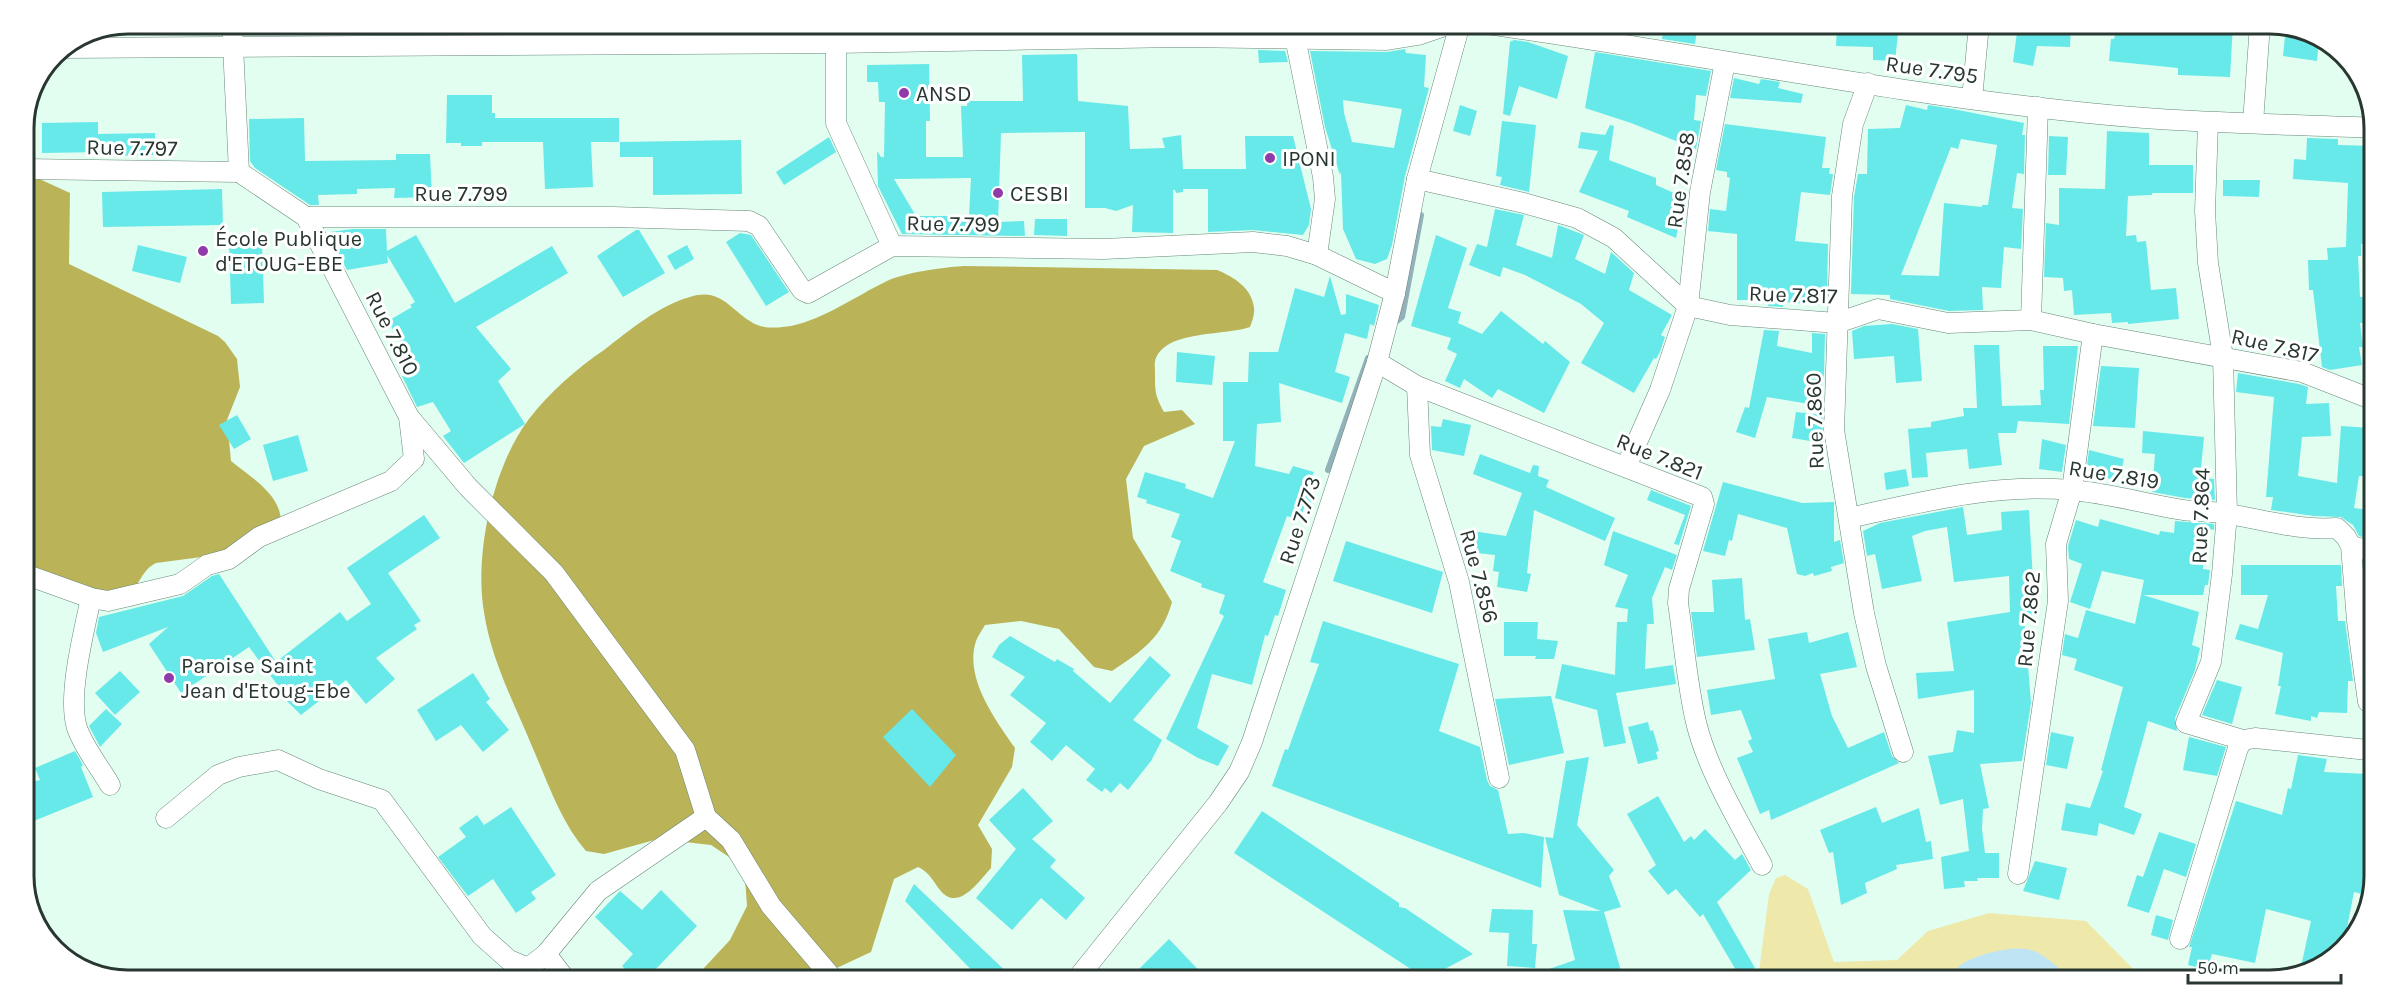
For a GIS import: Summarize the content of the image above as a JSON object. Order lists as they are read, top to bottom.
{
  "streets": {
    "street": [
      "Rue 7.795",
      "Rue 7.797",
      "Rue 7.858",
      "Rue 7.799",
      "Rue 7.817",
      "Rue 7.810",
      "Rue 7.860",
      "Rue 7.821",
      "Rue 7.819",
      "Rue 7.864",
      "Rue 7.773",
      "Rue 7.856",
      "Rue 7.862"
    ]
  },
  "crossings": [
    ["Rue 7.795", "Rue 7.858"],
    ["Rue 7.795", "Rue 7.860"],
    ["Rue 7.795", "Rue 7.864"],
    ["Rue 7.797", "Rue 7.810"],
    ["Rue 7.858", "Rue 7.817"],
    ["Rue 7.858", "Rue 7.821"],
    ["Rue 7.799", "Rue 7.810"],
    ["Rue 7.799", "Rue 7.773"],
    ["Rue 7.817", "Rue 7.860"],
    ["Rue 7.817", "Rue 7.864"],
    ["Rue 7.817", "Rue 7.862"],
    ["Rue 7.860", "Rue 7.819"],
    ["Rue 7.821", "Rue 7.773"],
    ["Rue 7.821", "Rue 7.856"],
    ["Rue 7.819", "Rue 7.864"],
    ["Rue 7.819", "Rue 7.862"]
  ],
  "places": [
    "ANSD",
    "IPONI",
    "CESBI",
    "École Publique d'ETOUG-EBE",
    "Paroise Saint Jean d'Etoug-Ebe"
  ],
  "scale_bar": "50 m"
}
